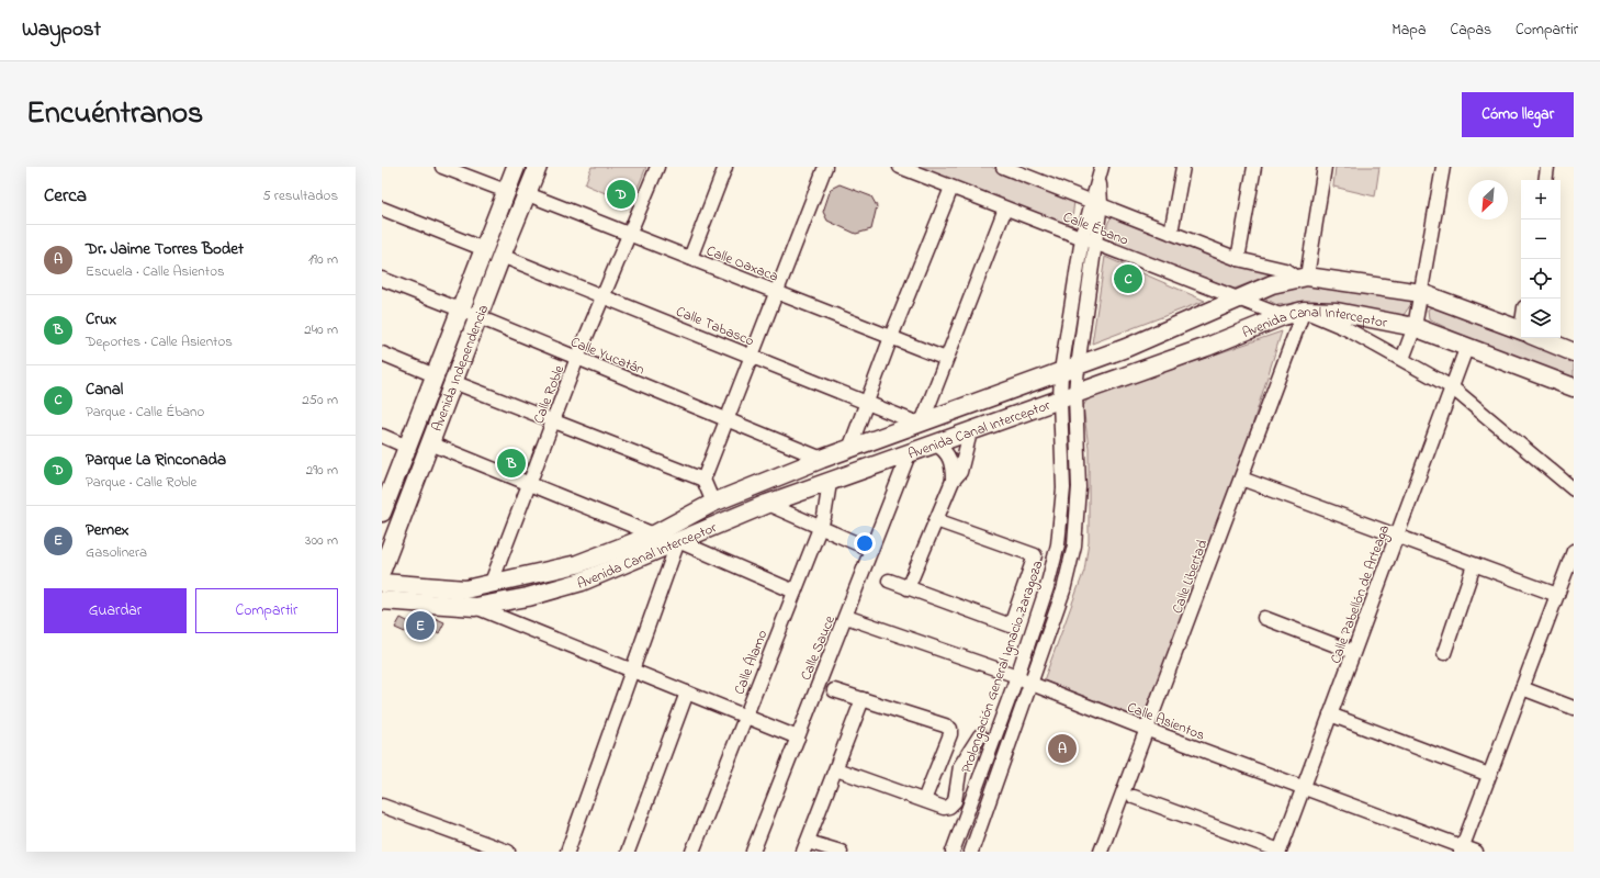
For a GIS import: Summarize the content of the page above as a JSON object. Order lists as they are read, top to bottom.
{
  "streets": {
    "main road": ["Avenida Canal Interceptor", "Avenida Independencia"],
    "street": [
      "Calle Ébano",
      "Calle Oaxaca",
      "Calle Tabasco",
      "Calle Yucatán",
      "Calle Roble",
      "Calle Libertad",
      "Calle Pabellón de Arteaga",
      "Calle Sauce",
      "Calle Álamo",
      "Prolongación General Ignacio Zaragoza",
      "Calle Asientos"
    ]
  },
  "crossings": [
    ["Calle Ébano", "Avenida Canal Interceptor"],
    ["Calle Ébano", "Prolongación General Ignacio Zaragoza"],
    ["Calle Oaxaca", "Avenida Independencia"],
    ["Calle Oaxaca", "Calle Roble"],
    ["Calle Tabasco", "Avenida Canal Interceptor"],
    ["Calle Tabasco", "Avenida Independencia"],
    ["Calle Tabasco", "Calle Roble"],
    ["Avenida Canal Interceptor", "Calle Yucatán"],
    ["Avenida Canal Interceptor", "Calle Roble"],
    ["Avenida Canal Interceptor", "Calle Libertad"],
    ["Avenida Canal Interceptor", "Calle Pabellón de Arteaga"],
    ["Avenida Canal Interceptor", "Calle Sauce"],
    ["Avenida Canal Interceptor", "Calle Álamo"],
    ["Avenida Canal Interceptor", "Prolongación General Ignacio Zaragoza"],
    ["Calle Yucatán", "Avenida Independencia"],
    ["Calle Yucatán", "Calle Roble"],
    ["Calle Libertad", "Calle Asientos"],
    ["Calle Pabellón de Arteaga", "Calle Asientos"],
    ["Calle Sauce", "Calle Asientos"],
    ["Prolongación General Ignacio Zaragoza", "Calle Asientos"]
  ],
  "north": "bottom left",
  "page": {
    "header": "Waypost",
    "nav": ["Mapa", "Capas", "Compartir"],
    "title": "Encuéntranos",
    "buttons": [
      "Cómo llegar",
      ["Guardar", "Compartir"]
    ],
    "heading": ["Cerca", "5 resultados"],
    "pins": [
      "D",
      "C",
      "B",
      "E",
      "A"
    ],
    "map_buttons": ["+", "−"],
    "list": [
      {
        "mark": "A",
        "name": "Dr. Jaime Torres Bodet",
        "note": "Escuela · Calle Asientos",
        "value": "190 m"
      },
      {
        "mark": "B",
        "name": "Crux",
        "note": "Deportes · Calle Asientos",
        "value": "240 m"
      },
      {
        "mark": "C",
        "name": "Canal",
        "note": "Parque · Calle Ébano",
        "value": "250 m"
      },
      {
        "mark": "D",
        "name": "Parque La Rinconada",
        "note": "Parque · Calle Roble",
        "value": "290 m"
      },
      {
        "mark": "E",
        "name": "Pemex",
        "note": "Gasolinera",
        "value": "300 m"
      }
    ]
  }
}
